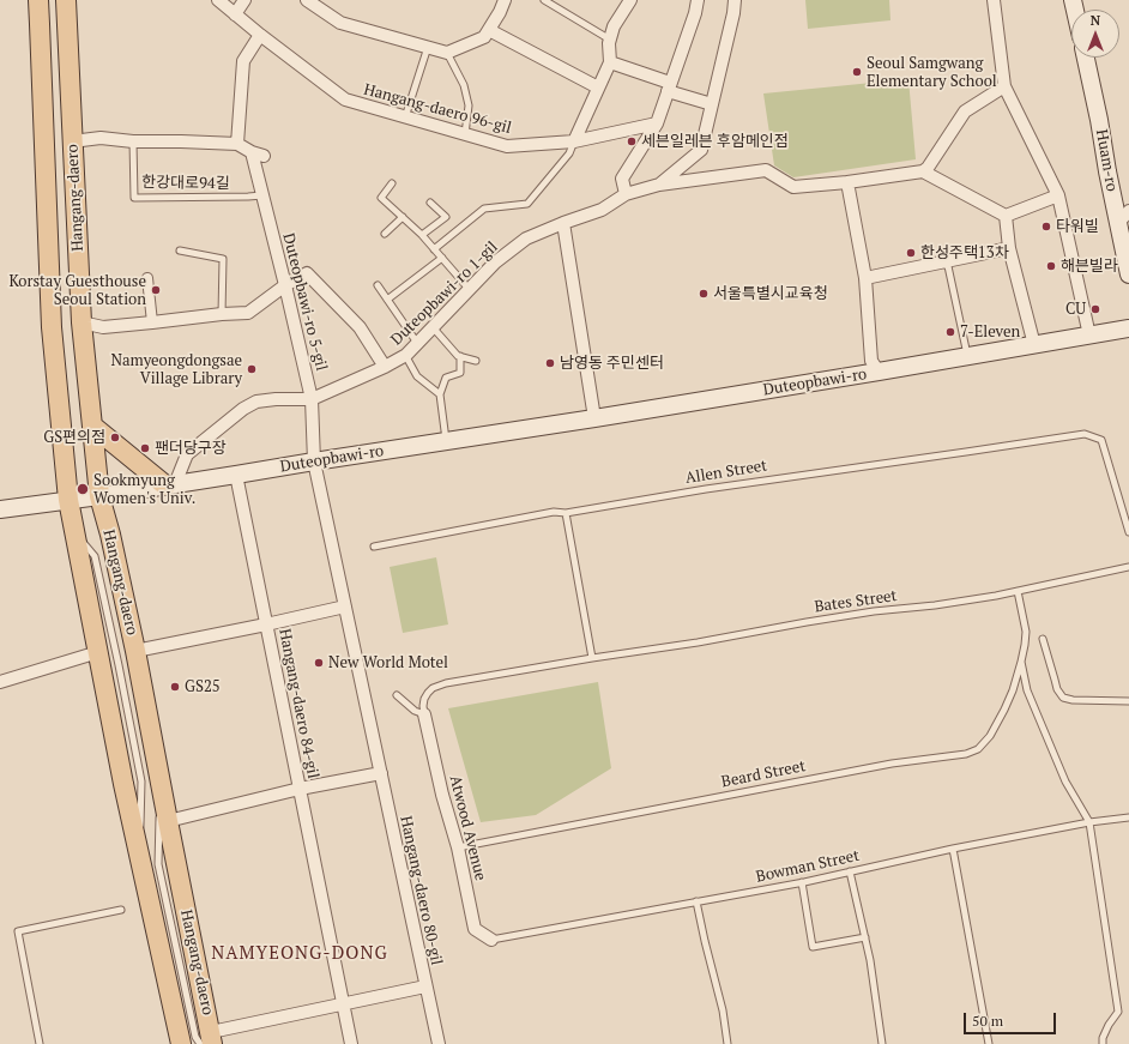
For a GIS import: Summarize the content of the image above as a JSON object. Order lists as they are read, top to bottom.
{
  "streets": {
    "main road": ["Huam-ro", "Hangang-daero", "Duteopbawi-ro"],
    "street": [
      "Hangang-daero 96-gil",
      "Duteopbawi-ro 1-gil",
      "Duteopbawi-ro 5-gil",
      "Hangang-daero 84-gil",
      "Atwood Avenue",
      "Hangang-daero 80-gil"
    ],
    "lane": [
      "한강대로94길",
      "Allen Street",
      "Bates Street",
      "Beard Street",
      "Bowman Street"
    ]
  },
  "crossings": [
    ["한강대로94길", "Duteopbawi-ro 5-gil"],
    ["Hangang-daero", "Duteopbawi-ro"],
    ["Hangang-daero", "Hangang-daero 84-gil"],
    ["Hangang-daero", "Hangang-daero 80-gil"],
    ["Duteopbawi-ro 1-gil", "Duteopbawi-ro 5-gil"],
    ["Duteopbawi-ro 1-gil", "Duteopbawi-ro"],
    ["Duteopbawi-ro 5-gil", "Duteopbawi-ro"],
    ["Duteopbawi-ro", "Hangang-daero 84-gil"],
    ["Bates Street", "Beard Street"],
    ["Bates Street", "Atwood Avenue"],
    ["Hangang-daero 84-gil", "Hangang-daero 80-gil"],
    ["Beard Street", "Atwood Avenue"],
    ["Atwood Avenue", "Bowman Street"]
  ],
  "districts": ["NAMYEONG-DONG"],
  "places": [
    "Seoul Samgwang Elementary School",
    "세븐일레븐 후암메인점",
    "타워빌",
    "한성주택13차",
    "해븐빌라",
    "Korstay Guesthouse Seoul Station",
    "서울특별시교육청",
    "CU",
    "7-Eleven",
    "남영동 주민센터",
    "Namyeongdongsae Village Library",
    "GS편의점",
    "팬더당구장",
    "Sookmyung Women's Univ.",
    "New World Motel",
    "GS25"
  ],
  "scale_bar": "50 m",
  "north": "top"
}
